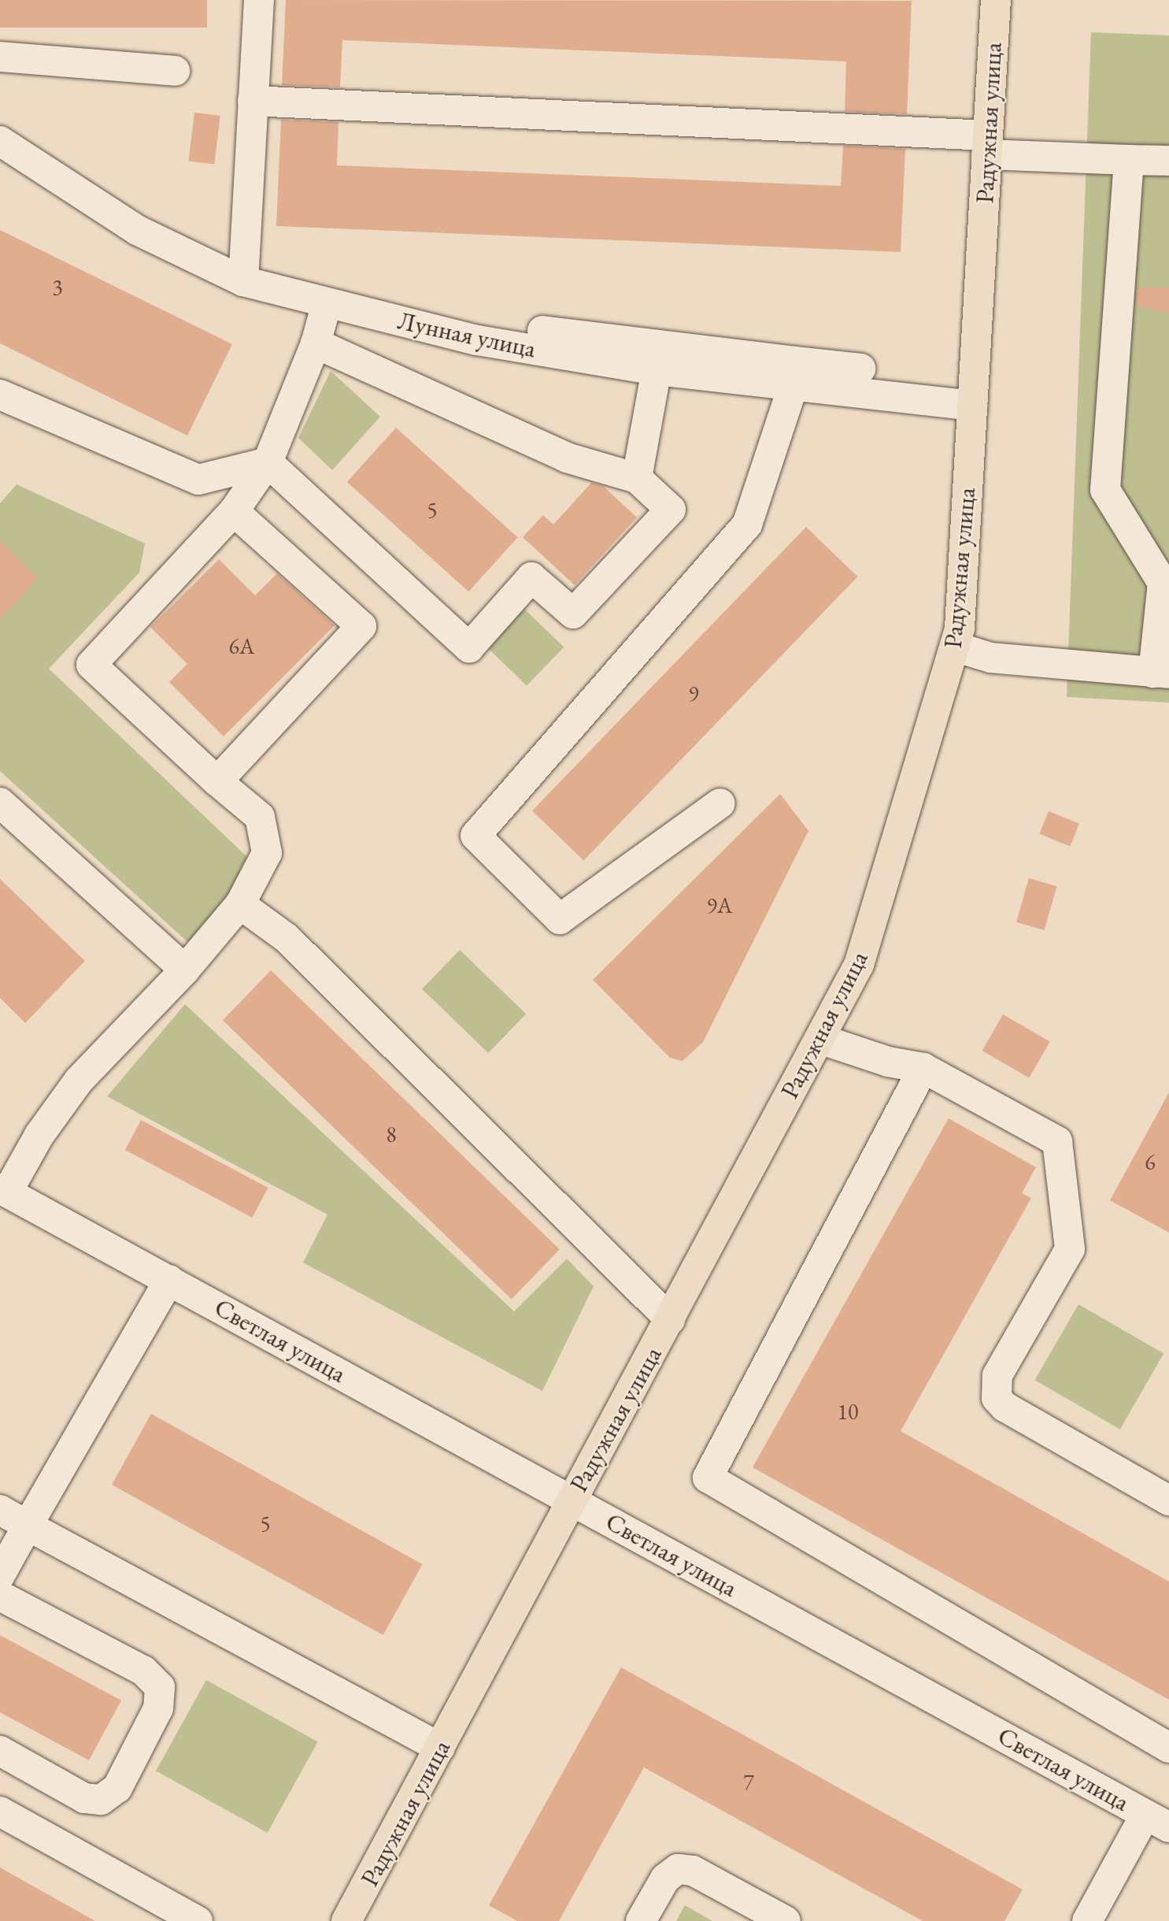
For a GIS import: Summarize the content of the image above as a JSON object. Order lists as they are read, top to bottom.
{
  "streets": {
    "main road": ["Радужная улица"],
    "street": ["Лунная улица", "Светлая улица"]
  },
  "crossings": [
    ["Радужная улица", "Лунная улица"],
    ["Радужная улица", "Светлая улица"]
  ],
  "house_numbers": [
    "3",
    "5",
    "6А",
    "9",
    "9А",
    "8",
    "6",
    "10",
    "5",
    "7"
  ]
}
